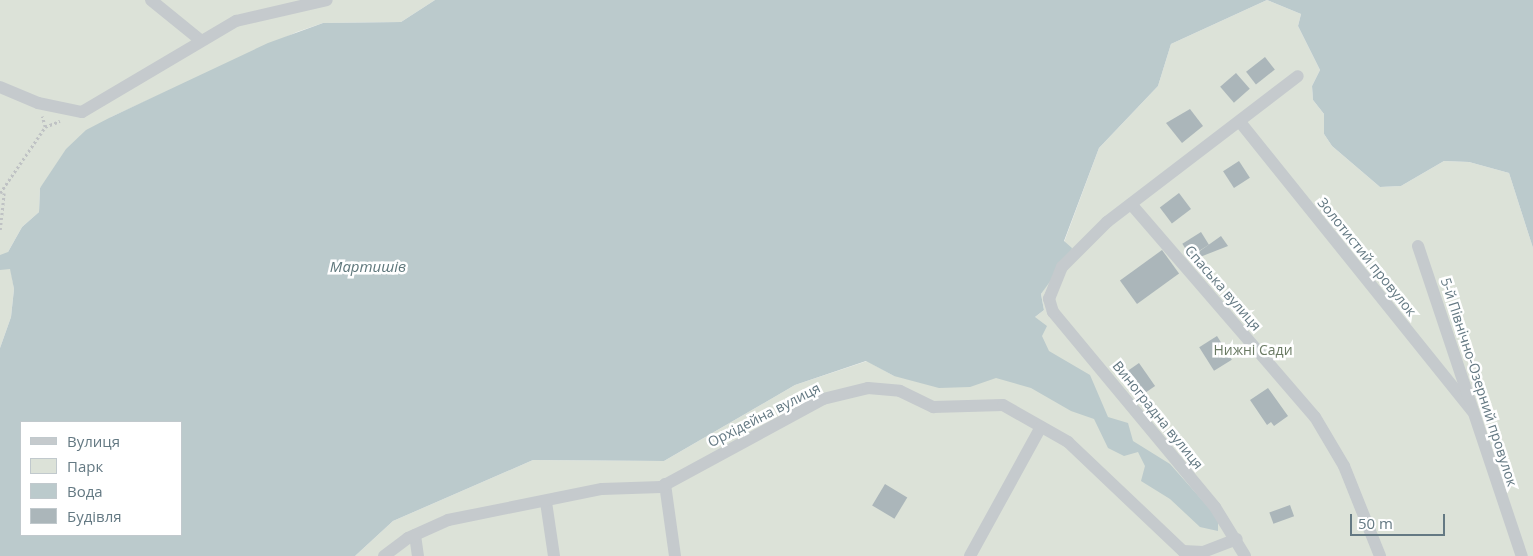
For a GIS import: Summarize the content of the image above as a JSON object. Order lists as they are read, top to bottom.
{
  "streets": {
    "street": [
      "Золотистий провулок",
      "Спаська вулиця",
      "5-й Північно-Озерний провулок",
      "Орхідейна вулиця",
      "Виноградна вулиця"
    ]
  },
  "crossings": [
    ["Золотистий провулок", "5-й Північно-Озерний провулок"],
    ["Спаська вулиця", "Виноградна вулиця"],
    ["Орхідейна вулиця", "Виноградна вулиця"]
  ],
  "water": ["Мартишів"],
  "parks": ["Нижні Сади"],
  "legend": [
    "Вулиця",
    "Парк",
    "Вода",
    "Будівля"
  ],
  "scale_bar": "50 m"
}
